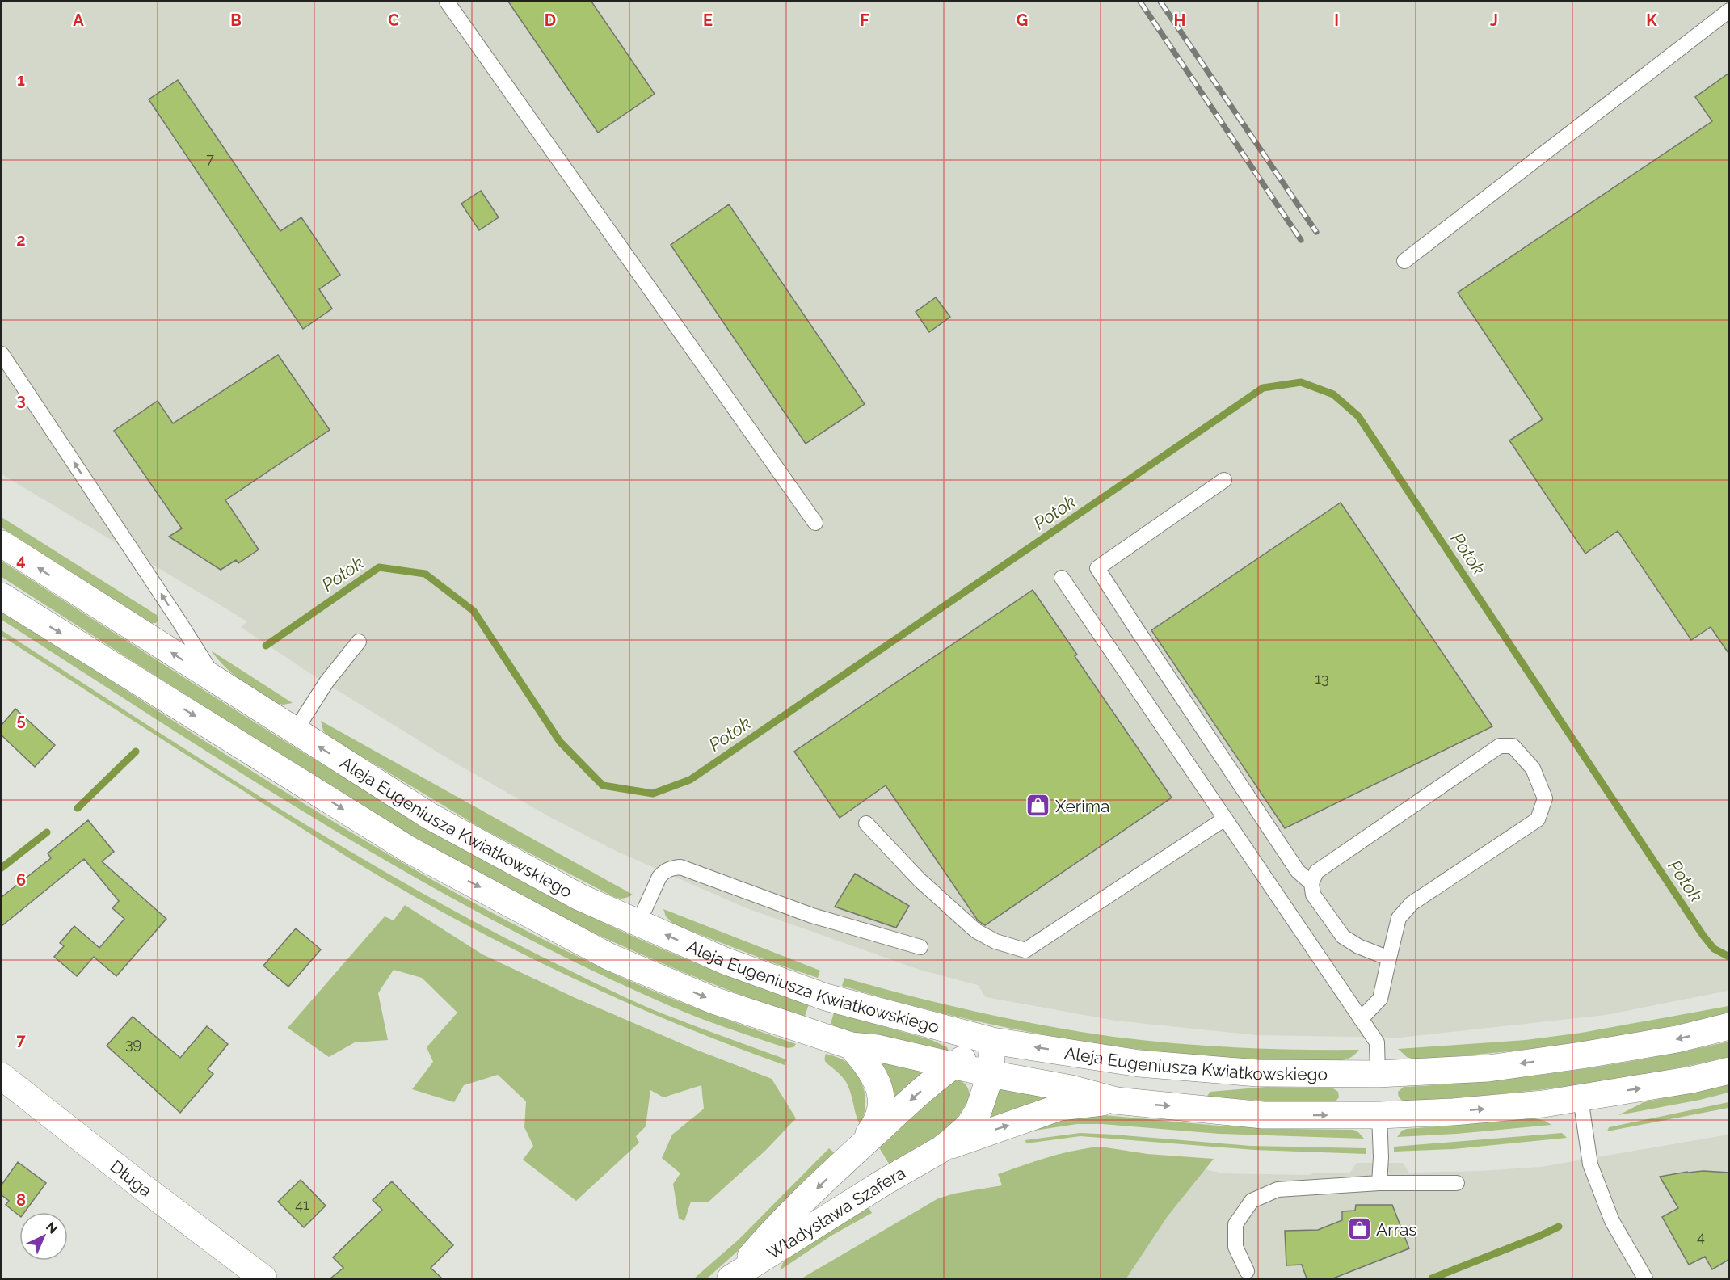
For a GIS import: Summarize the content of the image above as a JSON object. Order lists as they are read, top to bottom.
{
  "streets": {
    "street": ["Aleja Eugeniusza Kwiatkowskiego", "Długa", "Władysława Szafera"]
  },
  "crossings": [
    ["Aleja Eugeniusza Kwiatkowskiego", "Władysława Szafera"]
  ],
  "water": ["Potok"],
  "places": {
    "shop": ["Xerima", "Arras"]
  },
  "house_numbers": [
    "7",
    "13",
    "39",
    "41",
    "4"
  ],
  "north": "top right",
  "grid": {
    "columns": [
      "A",
      "B",
      "C",
      "D",
      "E",
      "F",
      "G",
      "H",
      "I",
      "J",
      "K"
    ],
    "rows": [
      "1",
      "2",
      "3",
      "4",
      "5",
      "6",
      "7",
      "8"
    ]
  }
}
